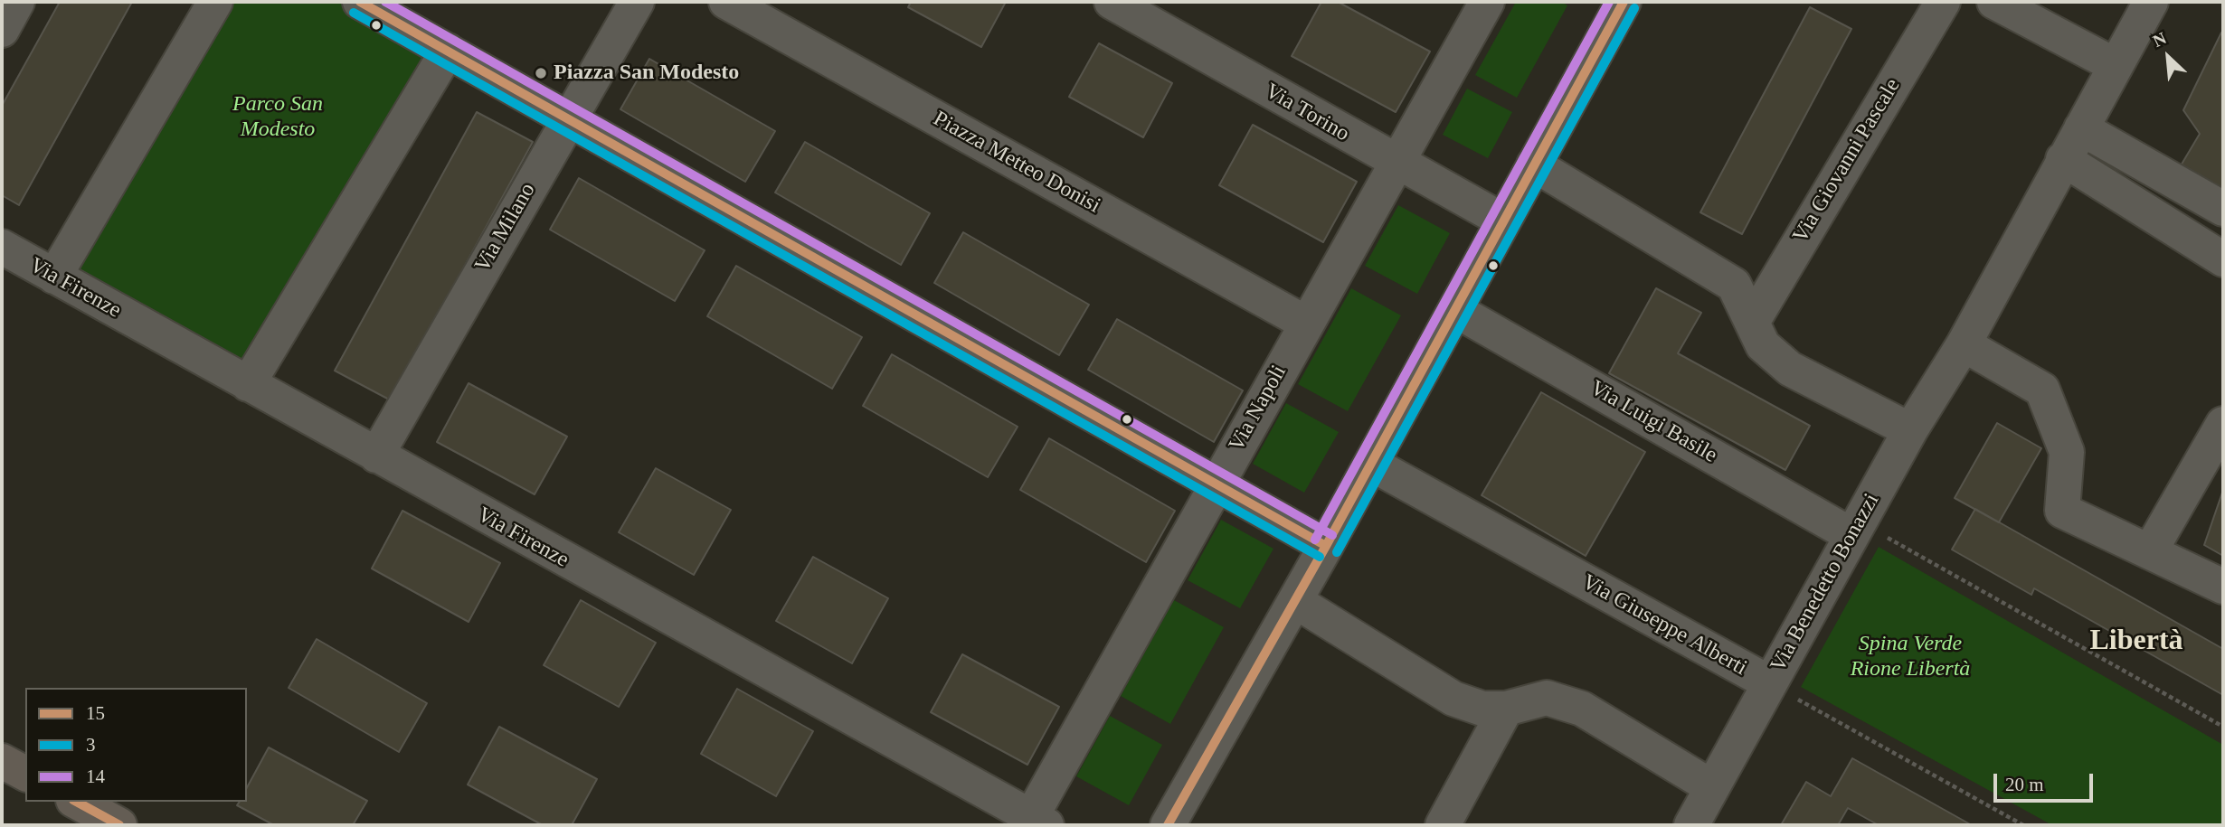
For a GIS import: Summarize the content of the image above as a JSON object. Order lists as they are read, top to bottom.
{
  "streets": {
    "street": [
      "Via Torino",
      "Via Giovanni Pascale",
      "Piazza Metteo Donisi",
      "Via Milano",
      "Via Firenze",
      "Via Napoli",
      "Via Luigi Basile",
      "Via Benedetto Bonazzi",
      "Via Giuseppe Alberti"
    ]
  },
  "crossings": [
    ["Via Torino", "Via Napoli"],
    ["Piazza Metteo Donisi", "Via Napoli"],
    ["Via Milano", "Via Firenze"],
    ["Via Firenze", "Via Napoli"],
    ["Via Luigi Basile", "Via Benedetto Bonazzi"],
    ["Via Benedetto Bonazzi", "Via Giuseppe Alberti"]
  ],
  "districts": ["Libertà"],
  "parks": ["Parco San Modesto", "Spina Verde Rione Libertà"],
  "places": ["Piazza San Modesto"],
  "lines": ["transit line 15", "transit line 14", "transit line 3"],
  "legend": ["15", "3", "14"],
  "scale_bar": "20 m",
  "north": "top left"
}
